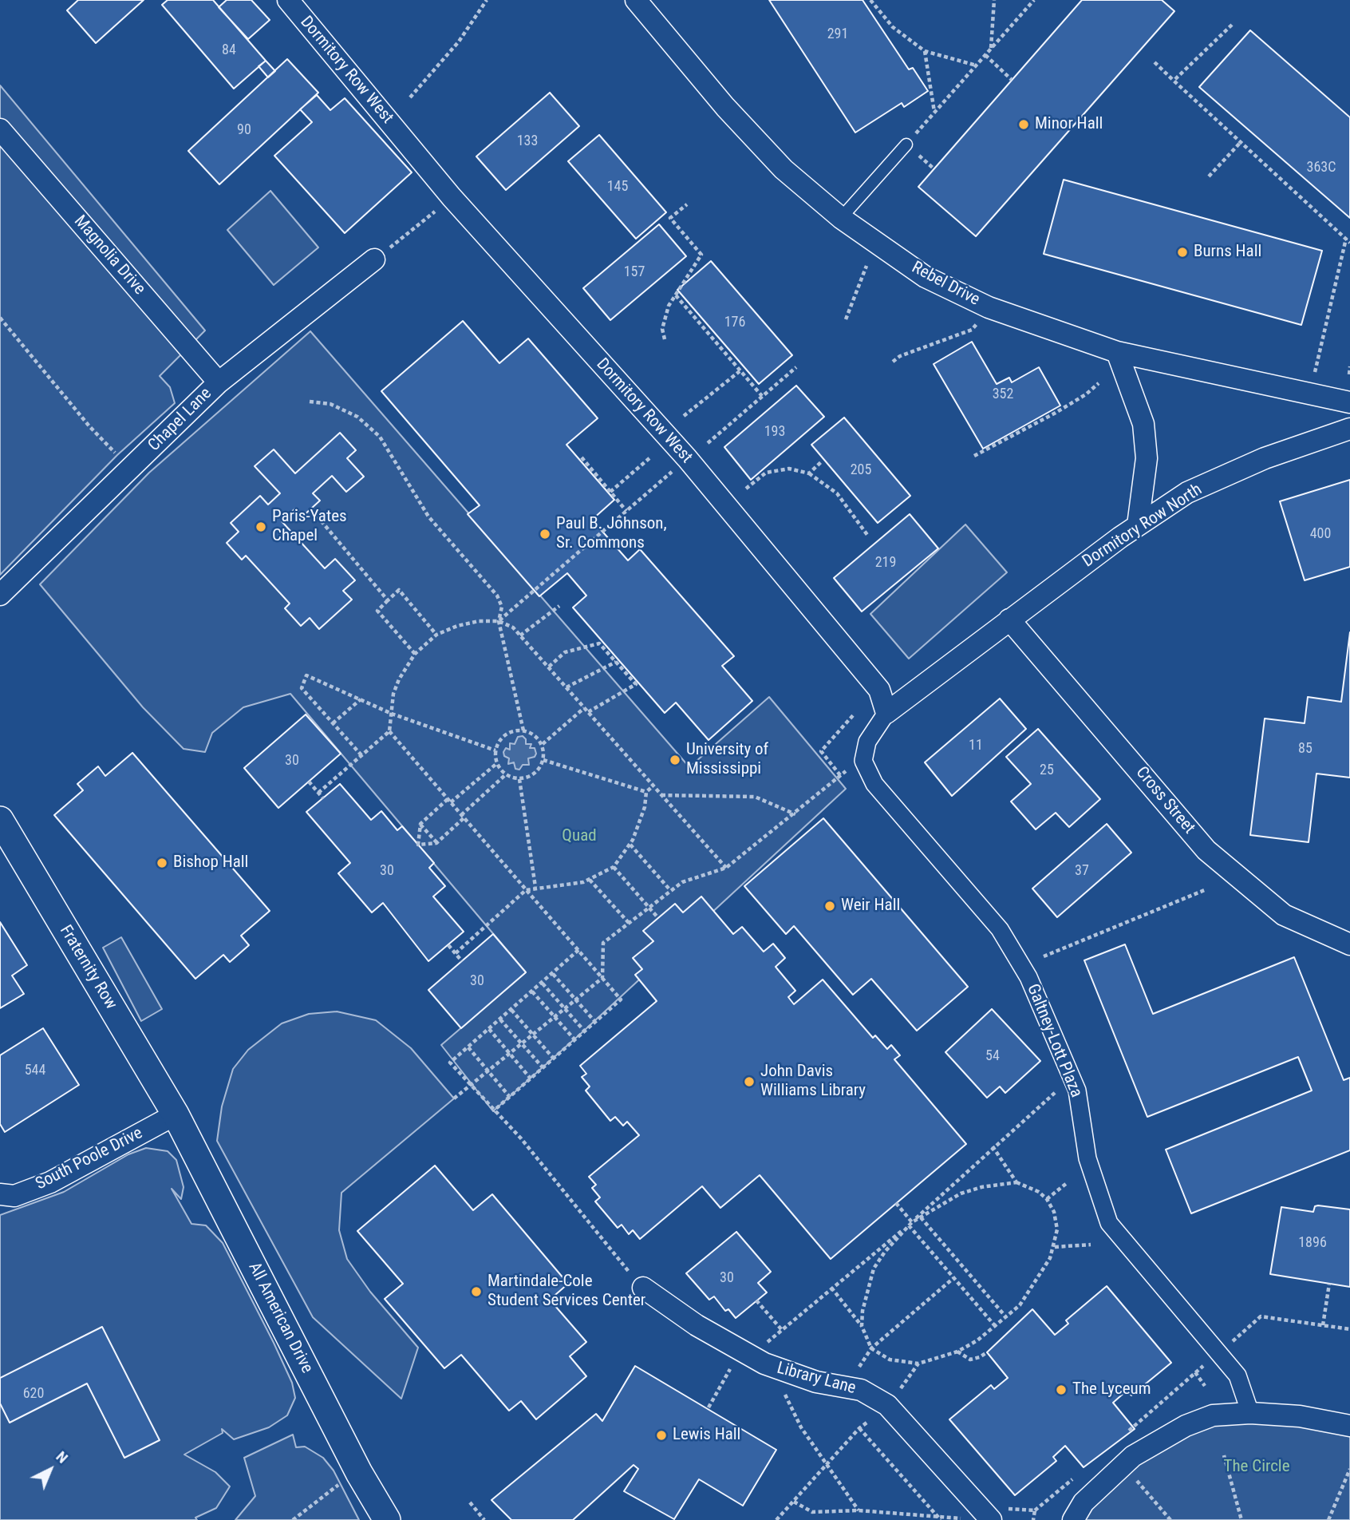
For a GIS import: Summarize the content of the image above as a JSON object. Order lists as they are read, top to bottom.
{
  "streets": {
    "street": [
      "Dormitory Row West",
      "Magnolia Drive",
      "Rebel Drive",
      "Chapel Lane",
      "Dormitory Row North",
      "Cross Street",
      "Fraternity Row",
      "Galtney-Lott Plaza",
      "South Poole Drive",
      "All American Drive",
      "Library Lane"
    ]
  },
  "crossings": [
    ["Dormitory Row West", "Galtney-Lott Plaza"],
    ["Magnolia Drive", "Chapel Lane"],
    ["Dormitory Row North", "Cross Street"],
    ["Fraternity Row", "South Poole Drive"],
    ["Fraternity Row", "All American Drive"],
    ["South Poole Drive", "All American Drive"]
  ],
  "parks": ["Quad", "The Circle"],
  "places": [
    "Minor Hall",
    "Burns Hall",
    "Paris-Yates Chapel",
    "Paul B. Johnson, Sr. Commons",
    "University of Mississippi",
    "Bishop Hall",
    "Weir Hall",
    "John Davis Williams Library",
    "Martindale-Cole Student Services Center",
    "The Lyceum",
    "Lewis Hall"
  ],
  "house_numbers": [
    "291",
    "84",
    "90",
    "133",
    "363C",
    "145",
    "157",
    "176",
    "352",
    "193",
    "205",
    "400",
    "219",
    "11",
    "85",
    "30",
    "25",
    "30",
    "37",
    "30",
    "54",
    "544",
    "1896",
    "30",
    "620"
  ],
  "north": "top right"
}
